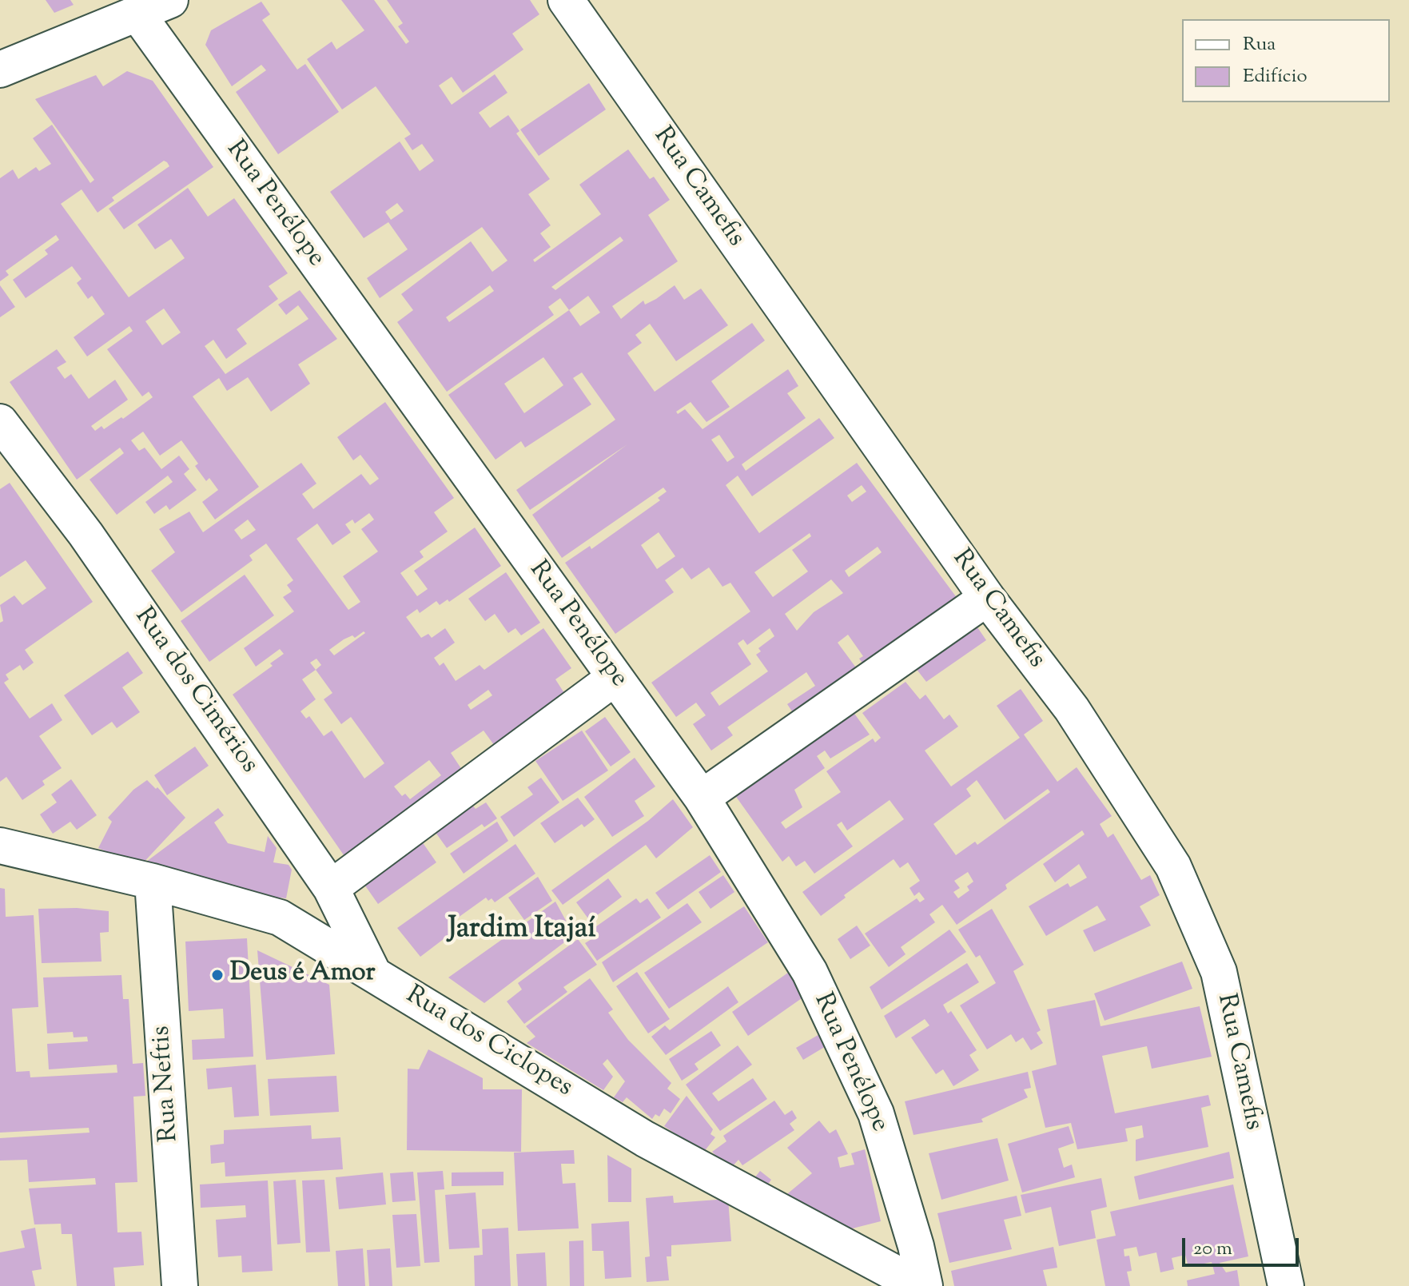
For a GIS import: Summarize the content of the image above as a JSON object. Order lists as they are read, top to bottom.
{
  "streets": {
    "street": [
      "Rua Camefis",
      "Rua Penélope",
      "Rua dos Cimérios",
      "Rua dos Ciclopes",
      "Rua Neftis"
    ]
  },
  "crossings": [
    ["Rua dos Cimérios", "Rua dos Ciclopes"],
    ["Rua dos Ciclopes", "Rua Neftis"]
  ],
  "districts": ["Jardim Itajaí"],
  "places": ["Deus é Amor"],
  "legend": ["Rua", "Edifício"],
  "scale_bar": "20 m"
}
